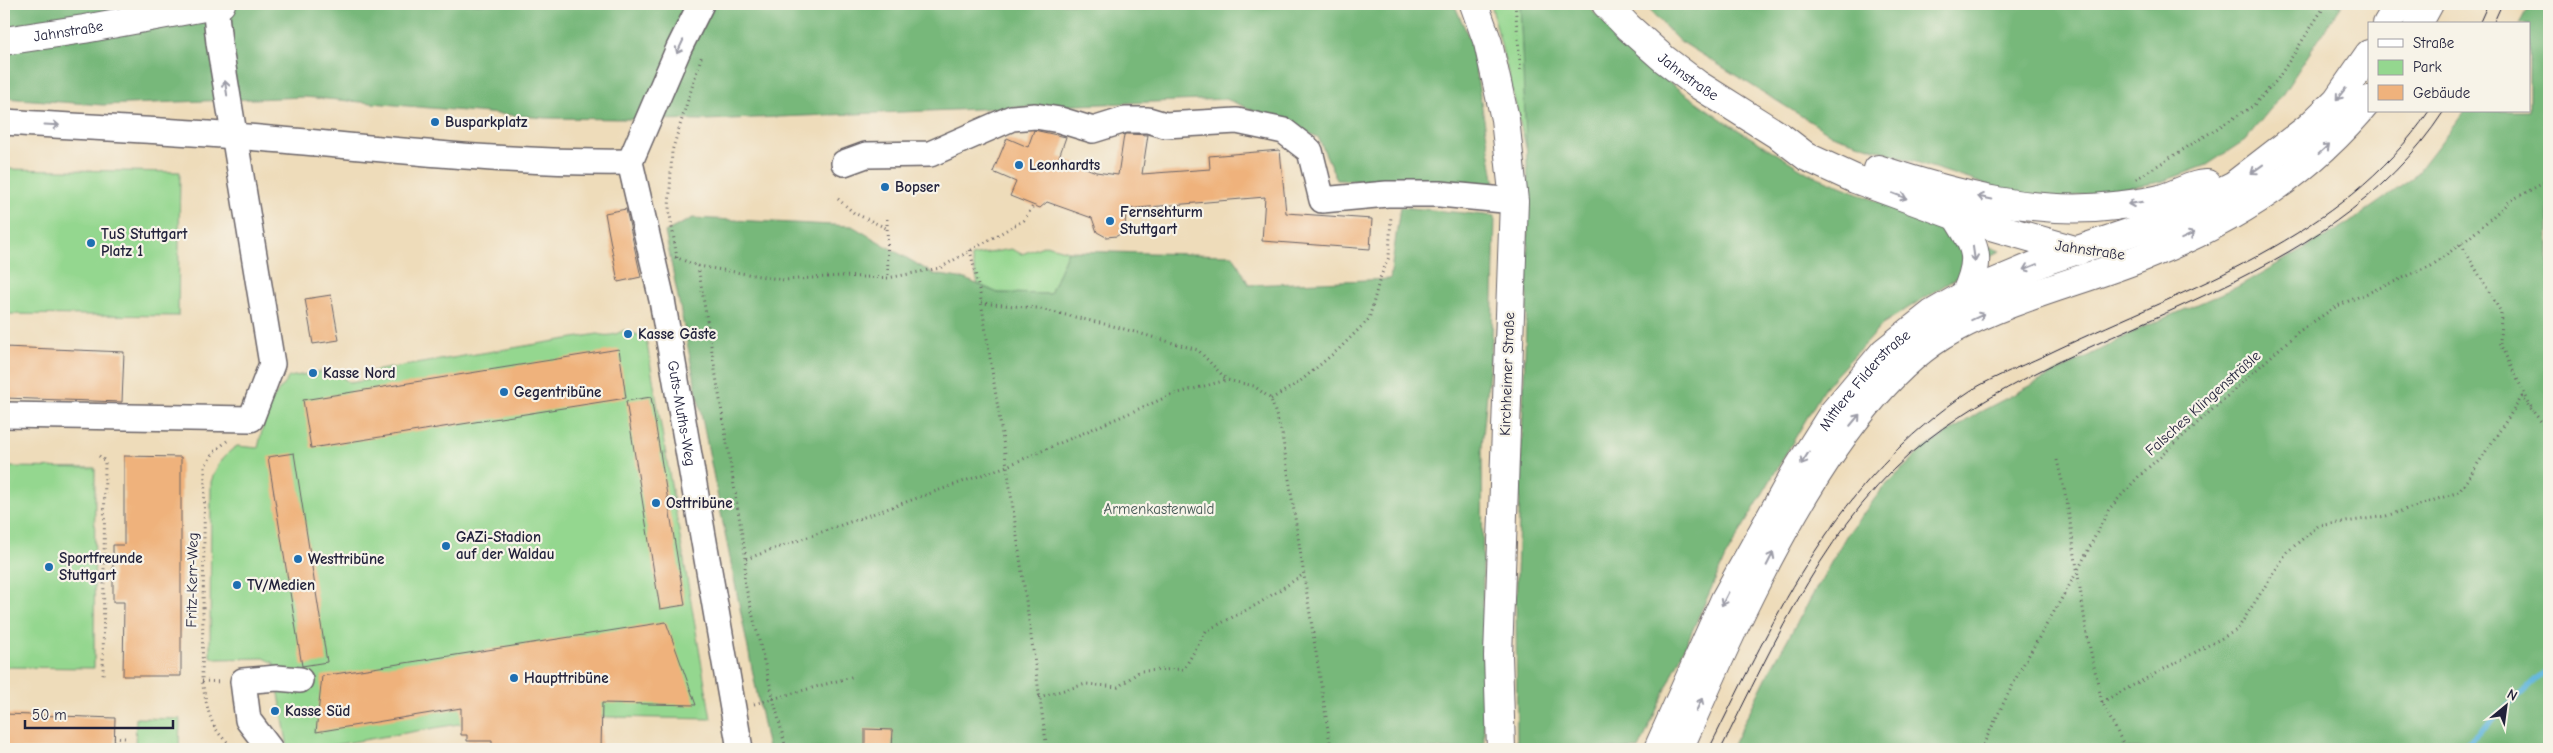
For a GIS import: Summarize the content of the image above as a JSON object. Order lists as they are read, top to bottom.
{
  "streets": {
    "main road": ["Jahnstraße", "Kirchheimer Straße", "Mittlere Filderstraße"],
    "street": ["Guts-Muths-Weg"],
    "path": ["Falsches Klingensträßle", "Fritz-Kerr-Weg"]
  },
  "crossings": [
    ["Jahnstraße", "Mittlere Filderstraße"]
  ],
  "parks": ["Armenkastenwald"],
  "places": [
    "Busparkplatz",
    "Leonhardts",
    "Bopser",
    "Fernsehturm Stuttgart",
    "TuS Stuttgart Platz 1",
    "Kasse Gäste",
    "Kasse Nord",
    "Gegentribüne",
    "Osttribüne",
    "GAZi-Stadion auf der Waldau",
    "Westtribüne",
    "Sportfreunde Stuttgart",
    "TV/Medien",
    "Haupttribüne",
    "Kasse Süd"
  ],
  "legend": ["Straße", "Park", "Gebäude"],
  "scale_bar": "50 m",
  "north": "top right"
}
